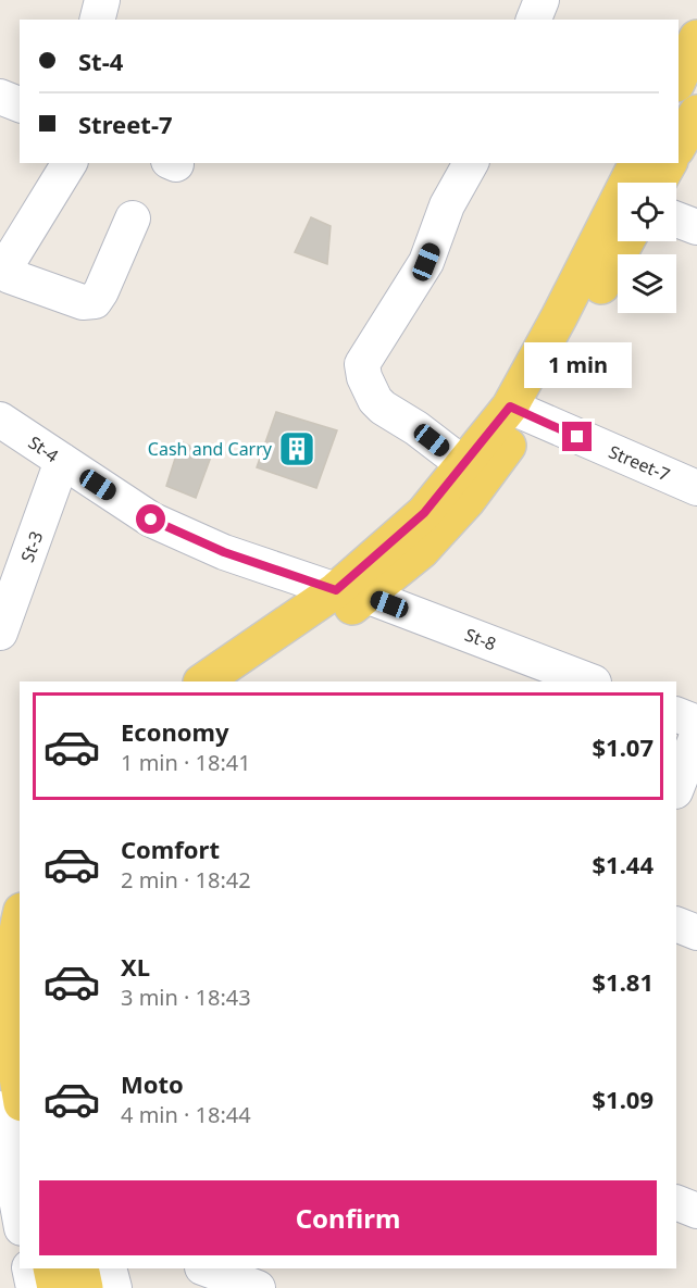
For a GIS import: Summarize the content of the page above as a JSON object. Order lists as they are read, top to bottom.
{
  "streets": {
    "street": [
      "St-4",
      "Street-7",
      "St-3",
      "St-8"
    ]
  },
  "crossings": [
    ["St-4", "St-3"],
    ["St-4", "St-8"]
  ],
  "places": {
    "building": ["Cash and Carry"]
  },
  "page": {
    "banner": ["St-4", "Street-7"],
    "bubble": "1 min",
    "list": [
      {
        "name": "Economy",
        "note": "1 min · 18:41",
        "value": "$1.07"
      },
      {
        "name": "Comfort",
        "note": "2 min · 18:42",
        "value": "$1.44"
      },
      {
        "name": "XL",
        "note": "3 min · 18:43",
        "value": "$1.81"
      },
      {
        "name": "Moto",
        "note": "4 min · 18:44",
        "value": "$1.09"
      }
    ],
    "buttons": "Confirm"
  }
}
